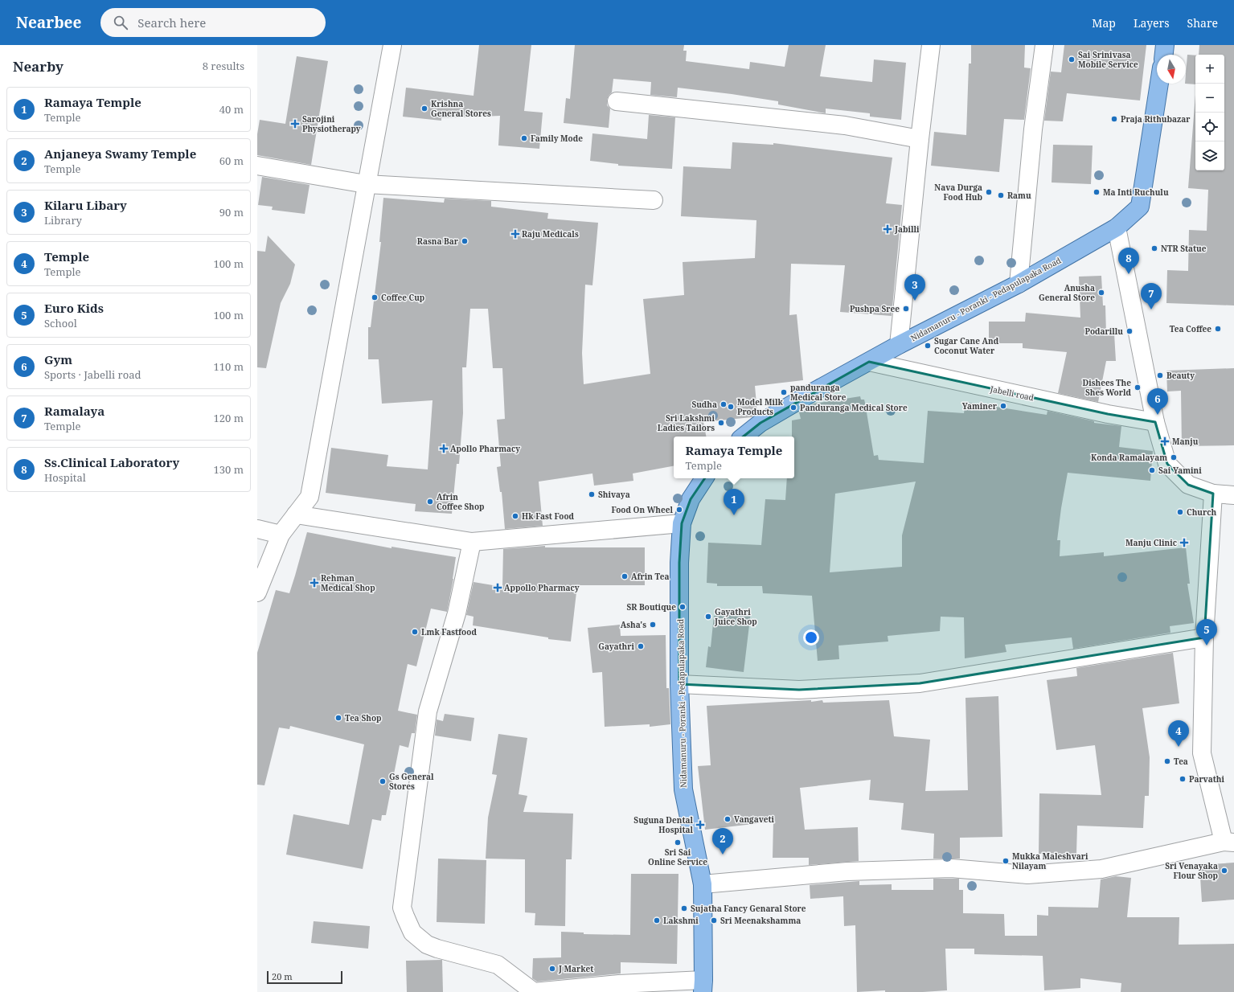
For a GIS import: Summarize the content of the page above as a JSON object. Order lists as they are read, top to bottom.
{
  "streets": {
    "main road": ["Nidamanuru - Poranki - Pedapulapaka Road"],
    "street": ["Jabelli road"]
  },
  "crossings": [
    ["Nidamanuru - Poranki - Pedapulapaka Road", "Jabelli road"]
  ],
  "places": {
    "other": [
      "Sai Srinivasa Mobile Service",
      "Krishna General Stores",
      "Praja Rithubazar",
      "Family Mode",
      "Nava Durga Food Hub",
      "Ma Inti Ruchulu",
      "Ramu",
      "Rasna Bar",
      "NTR Statue",
      "Anusha General Store",
      "Coffee Cup",
      "Pushpa Sree",
      "Tea Coffee",
      "Podarillu",
      "Sugar Cane And Coconut Water",
      "Beauty",
      "Dishees The Shes World",
      "panduranga Medical Store",
      "Sudha",
      "Yaminer",
      "Model Milk Products",
      "Panduranga Medical Store",
      "Sri Lakshmi Ladies Tailors",
      "Konda Ramalayam",
      "Sai Yamini",
      "Shivaya",
      "Afrin Coffee Shop",
      "Food On Wheel",
      "Church",
      "Hk Fast Food",
      "Afrin Tea",
      "SR Boutique",
      "Gayathri Juice Shop",
      "Asha's",
      "Lmk Fastfood",
      "Gayathri",
      "Tea Shop",
      "Tea",
      "Parvathi",
      "Gs General Stores",
      "Vangaveti",
      "Sri Sai Online Service",
      "Mukka Maleshvari Nilayam",
      "Sri Venayaka Flour Shop",
      "Sujatha Fancy Genaral Store",
      "Lakshmi",
      "Sri Meenakshamma",
      "J Market"
    ],
    "health": [
      "Sarojini Physiotherapy",
      "Jabilli",
      "Raju Medicals",
      "Manju",
      "Apollo Pharmacy",
      "Manju Clinic",
      "Rehman Medical Shop",
      "Appollo Pharmacy",
      "Suguna Dental Hospital"
    ]
  },
  "scale_bar": "20 m",
  "north": "bottom",
  "page": {
    "header": "Nearbee",
    "search": "Search here",
    "nav": ["Map", "Layers", "Share"],
    "heading": ["Nearby", "8 results"],
    "map_buttons": ["+", "−"],
    "list": [
      {
        "mark": "1",
        "name": "Ramaya Temple",
        "note": "Temple",
        "value": "40 m"
      },
      {
        "mark": "2",
        "name": "Anjaneya Swamy Temple",
        "note": "Temple",
        "value": "60 m"
      },
      {
        "mark": "3",
        "name": "Kilaru Libary",
        "note": "Library",
        "value": "90 m"
      },
      {
        "mark": "4",
        "name": "Temple",
        "note": "Temple",
        "value": "100 m"
      },
      {
        "mark": "5",
        "name": "Euro Kids",
        "note": "School",
        "value": "100 m"
      },
      {
        "mark": "6",
        "name": "Gym",
        "note": "Sports · Jabelli road",
        "value": "110 m"
      },
      {
        "mark": "7",
        "name": "Ramalaya",
        "note": "Temple",
        "value": "120 m"
      },
      {
        "mark": "8",
        "name": "Ss.Clinical Laboratory",
        "note": "Hospital",
        "value": "130 m"
      }
    ],
    "pins": [
      "8",
      "3",
      "7",
      "6",
      "1",
      "5",
      "4",
      "2"
    ],
    "popup": ["Ramaya Temple", "Temple"],
    "scale": "20 m"
  }
}
